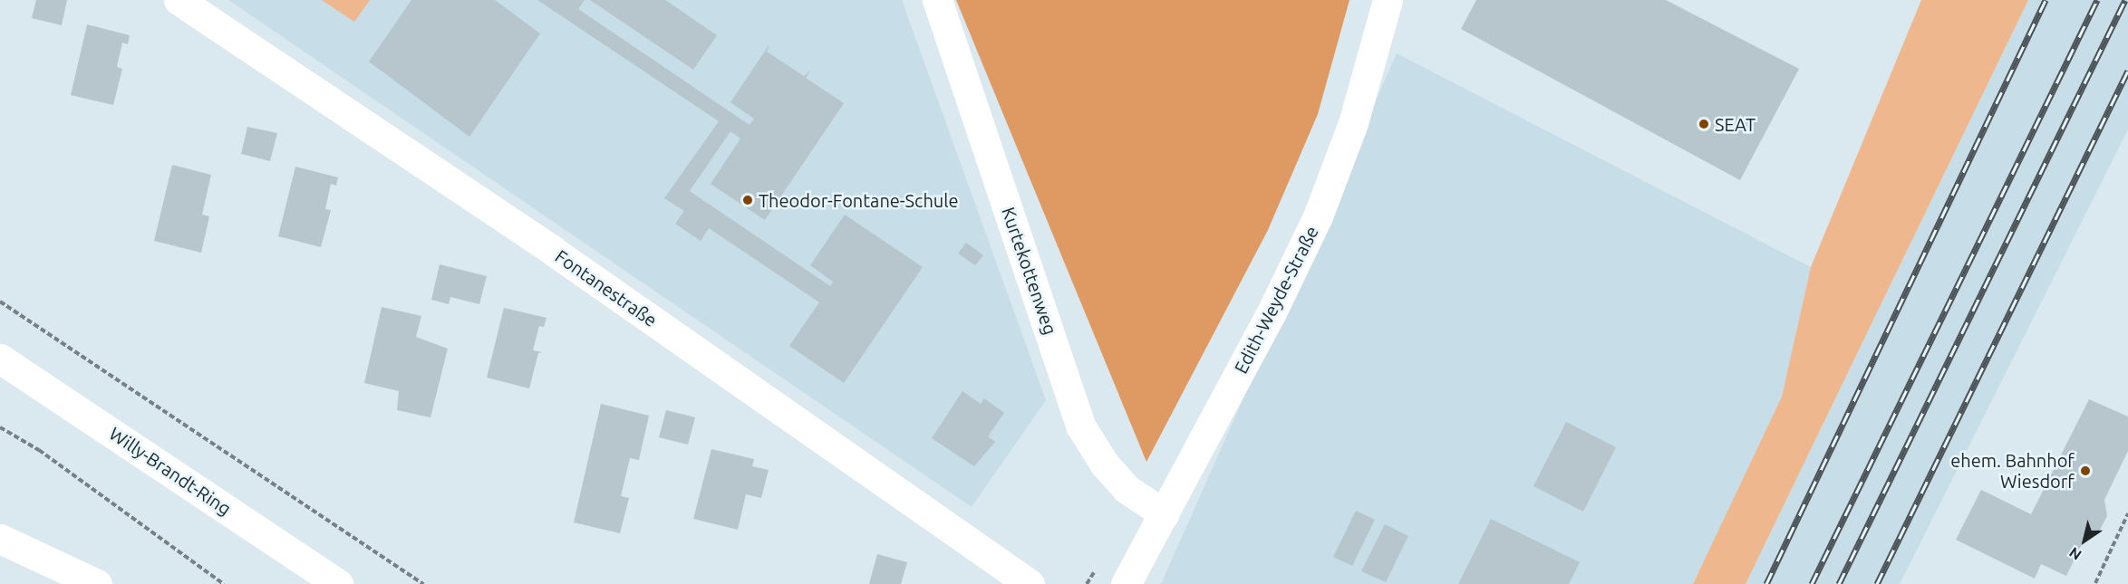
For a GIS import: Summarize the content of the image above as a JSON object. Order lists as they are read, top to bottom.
{
  "streets": {
    "street": [
      "Kurtekottenweg",
      "Fontanestraße",
      "Edith-Weyde-Straße",
      "Willy-Brandt-Ring"
    ]
  },
  "crossings": [
    ["Kurtekottenweg", "Edith-Weyde-Straße"]
  ],
  "places": ["SEAT", "Theodor-Fontane-Schule", "ehem. Bahnhof Wiesdorf"],
  "north": "bottom left"
}
